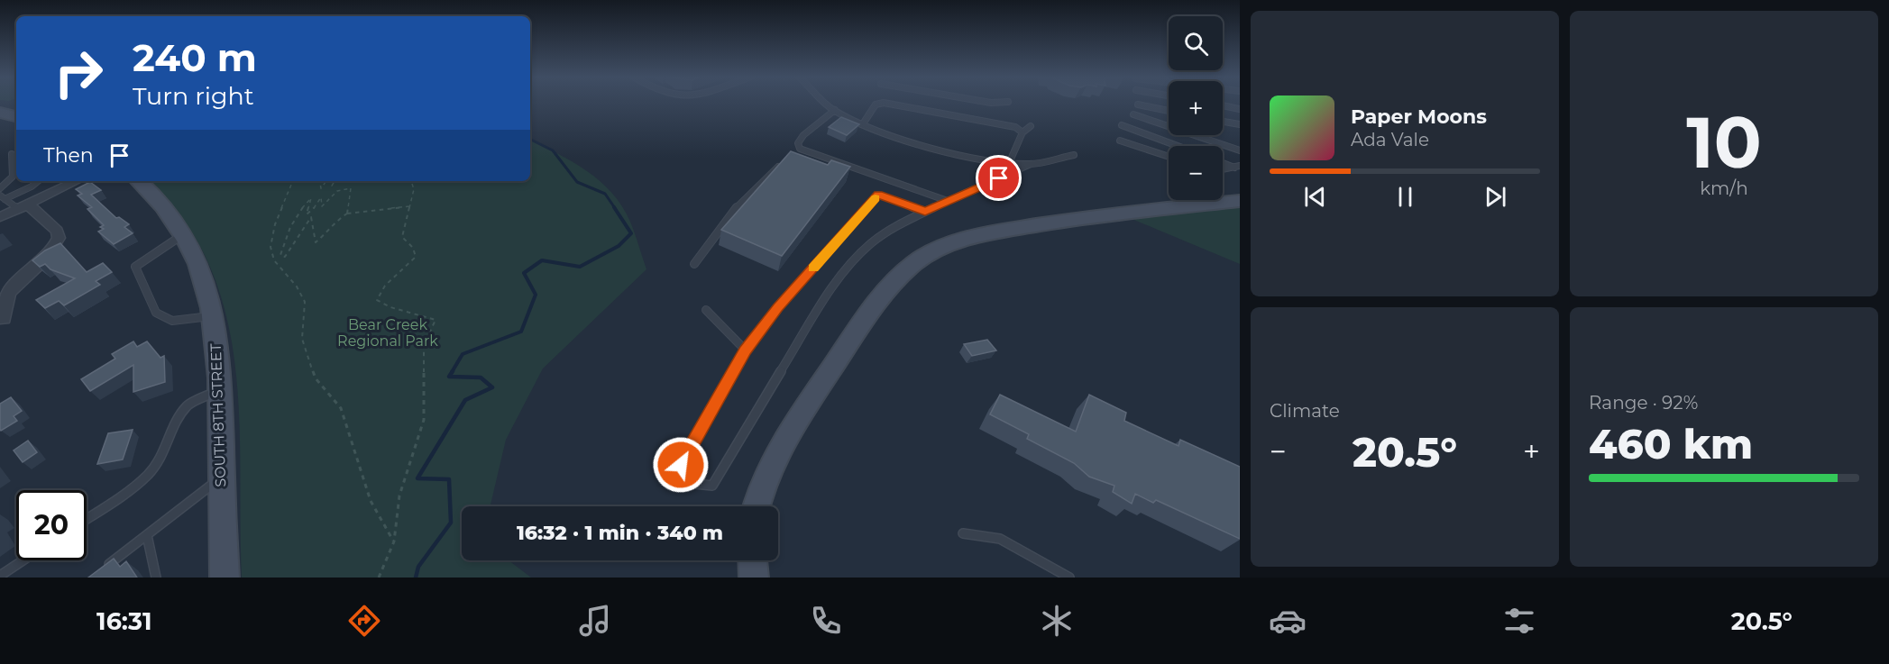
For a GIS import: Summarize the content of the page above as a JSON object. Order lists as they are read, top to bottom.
{
  "streets": {
    "street": ["SOUTH 8TH STREET"]
  },
  "parks": ["Bear Creek Regional Park"],
  "page": {
    "tile": [
      ["10", "km/h"],
      "Climate",
      ["Range · 92%", "460 km"]
    ],
    "map_buttons": ["+", "−"],
    "turn": ["240 m", "Turn right"],
    "song": ["Paper Moons", "Ada Vale"],
    "then": "Then",
    "heat": ["−", "20.5°", "+"],
    "limit": "20",
    "trip": "16:32 · 1 min · 340 m",
    "tabs": ["16:31", "20.5°"]
  }
}
